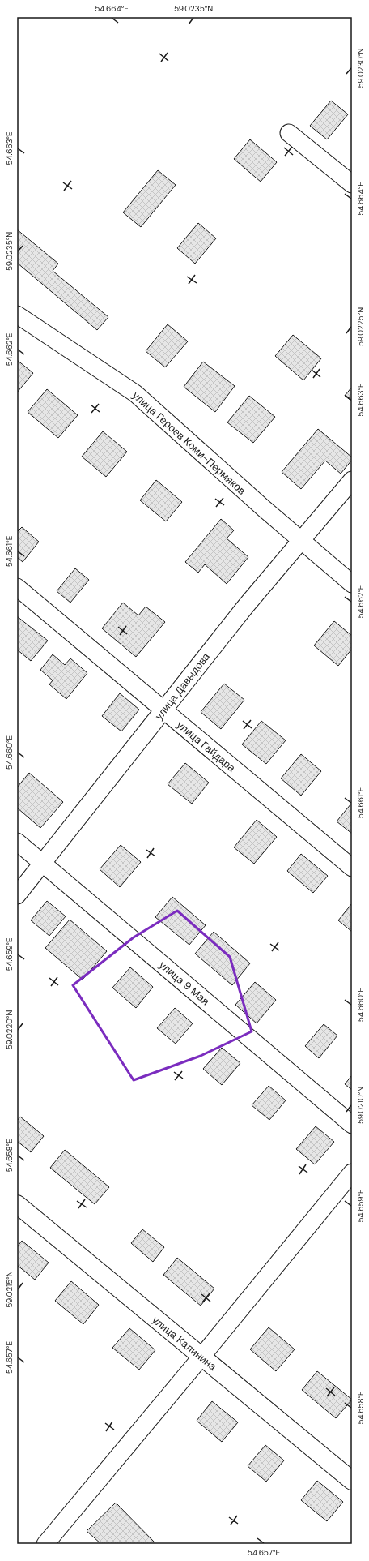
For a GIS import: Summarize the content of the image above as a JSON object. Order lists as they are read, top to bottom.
{
  "streets": {
    "street": [
      "улица Героев Коми-Пермяков",
      "улица Давыдова",
      "улица Гайдара",
      "улица 9 Мая",
      "улица Калинина"
    ]
  },
  "crossings": [
    ["улица Героев Коми-Пермяков", "улица Давыдова"],
    ["улица Давыдова", "улица Гайдара"],
    ["улица Давыдова", "улица 9 Мая"]
  ],
  "coordinates": [
    "54.664°E",
    "59.0235°N",
    "59.0230°N",
    "54.663°E",
    "59.0225°N",
    "54.662°E",
    "54.661°E",
    "54.660°E",
    "54.659°E",
    "59.0220°N",
    "59.0210°N",
    "54.658°E",
    "59.0215°N",
    "54.657°E"
  ]
}
